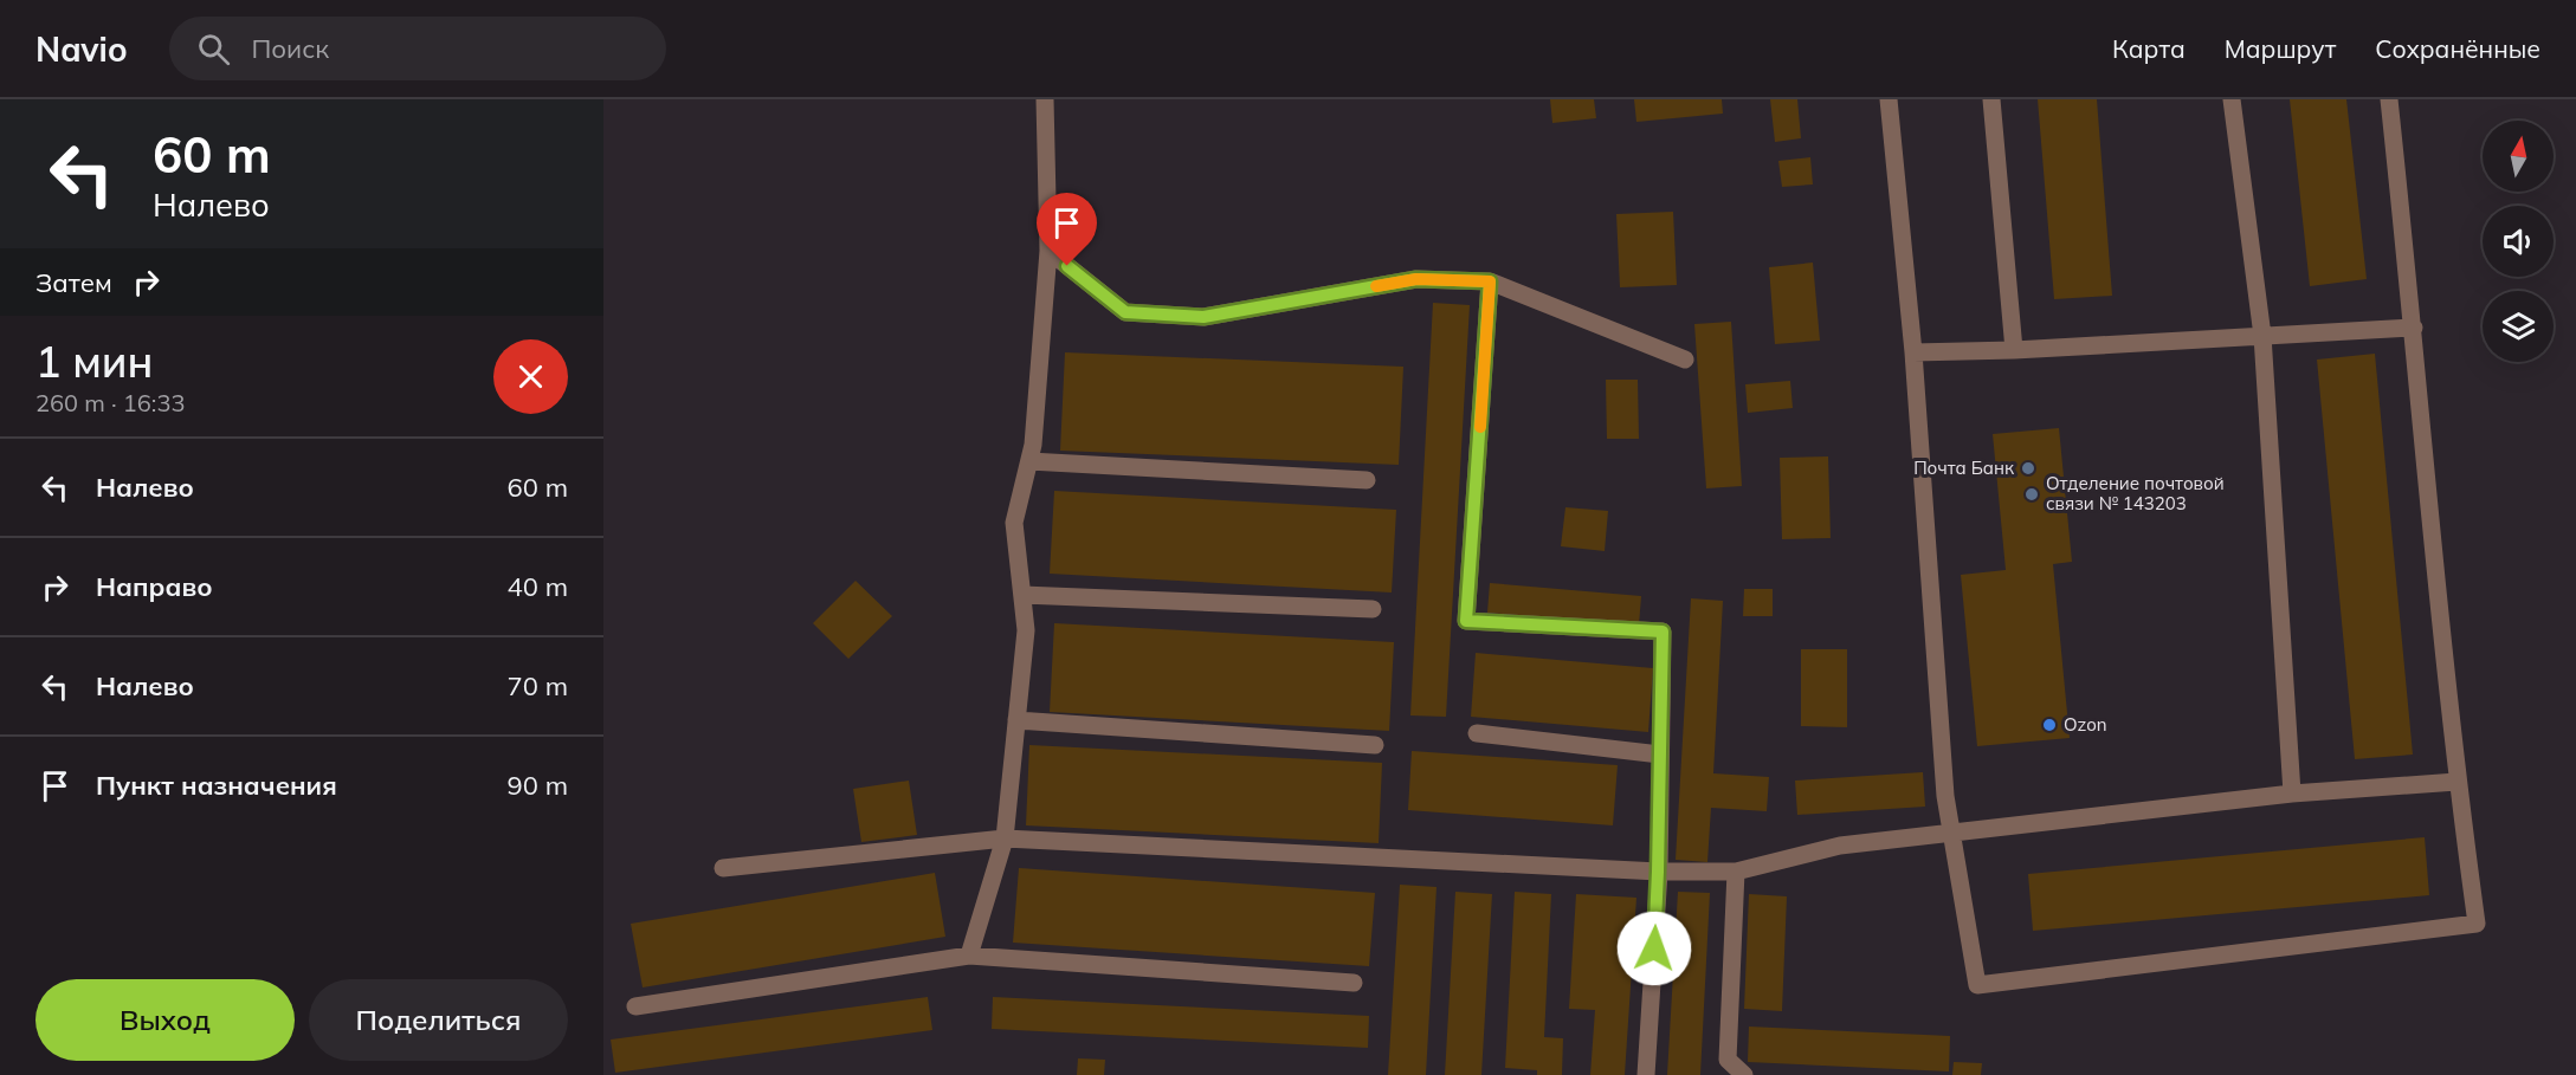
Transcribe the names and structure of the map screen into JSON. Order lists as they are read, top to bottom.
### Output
{
  "places": ["Почта Банк", "Отделение почтовой связи № 143203", "Ozon"],
  "north": "top",
  "page": {
    "header": "Navio",
    "search": "Поиск",
    "nav": ["Карта", "Маршрут", "Сохранённые"],
    "turn": ["60 m", "Налево"],
    "then": "Затем",
    "heading": ["1 мин", "260 m · 16:33"],
    "list": [
      {
        "name": "Налево",
        "value": "60 m"
      },
      {
        "name": "Направо",
        "value": "40 m"
      },
      {
        "name": "Налево",
        "value": "70 m"
      },
      {
        "name": "Пункт назначения",
        "value": "90 m"
      }
    ],
    "buttons": ["Выход", "Поделиться"]
  }
}
